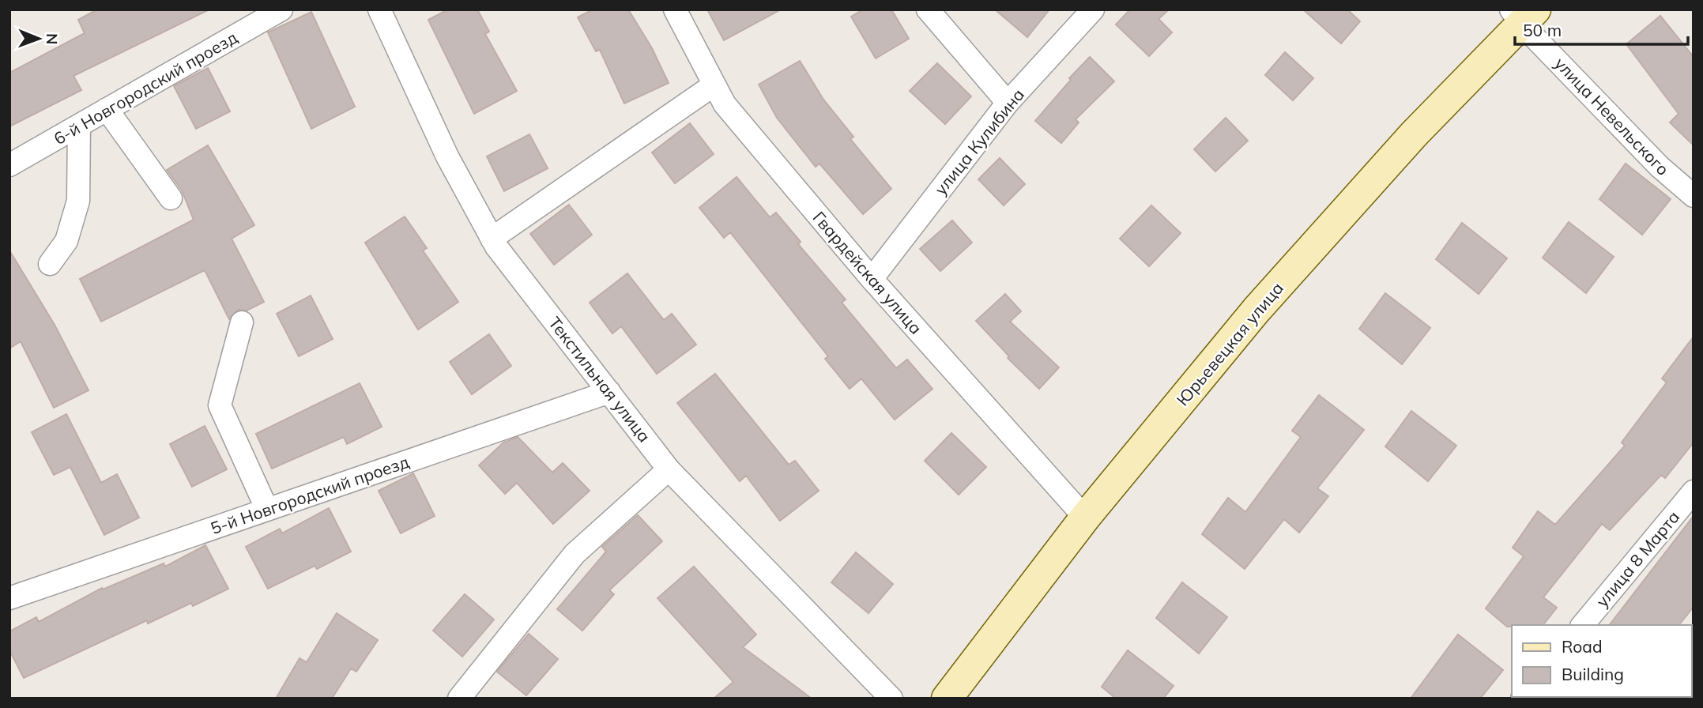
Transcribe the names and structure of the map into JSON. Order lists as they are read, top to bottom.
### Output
{
  "streets": {
    "main road": ["Юрьевецкая улица"],
    "street": [
      "6-й Новгородский проезд",
      "улица Невельского",
      "улица Кулибина",
      "Гвардейская улица",
      "Текстильная улица",
      "5-й Новгородский проезд",
      "улица 8 Марта"
    ]
  },
  "crossings": [
    ["улица Невельского", "Юрьевецкая улица"],
    ["улица Кулибина", "Гвардейская улица"],
    ["Гвардейская улица", "Юрьевецкая улица"],
    ["Текстильная улица", "5-й Новгородский проезд"]
  ],
  "legend": ["Road", "Building"],
  "scale_bar": "50 m",
  "north": "right"
}
